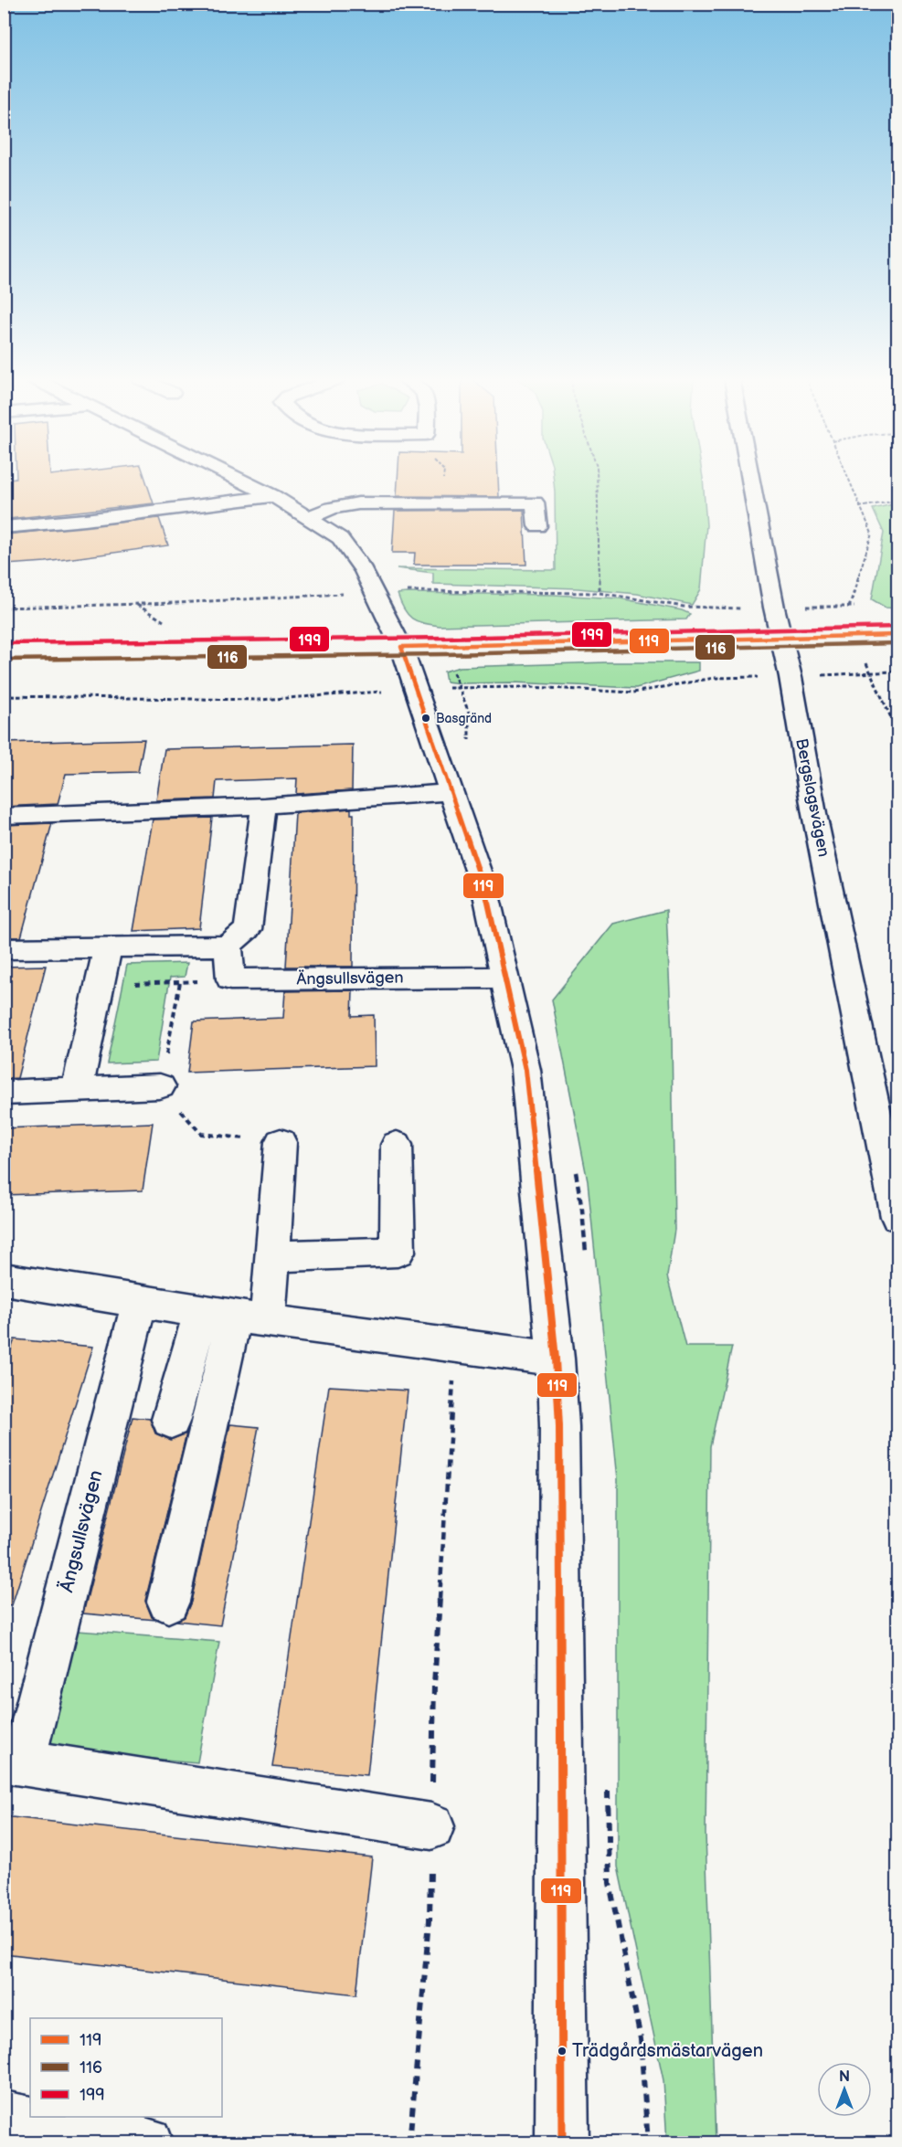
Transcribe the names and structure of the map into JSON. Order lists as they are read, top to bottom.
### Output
{
  "streets": {
    "street": ["Bergslagsvägen", "Ängsullsvägen"]
  },
  "places": ["Basgränd", "Trädgårdsmästarvägen"],
  "lines": ["transit line 199", "transit line 119", "transit line 116"],
  "legend": ["119", "116", "199"],
  "north": "top"
}
